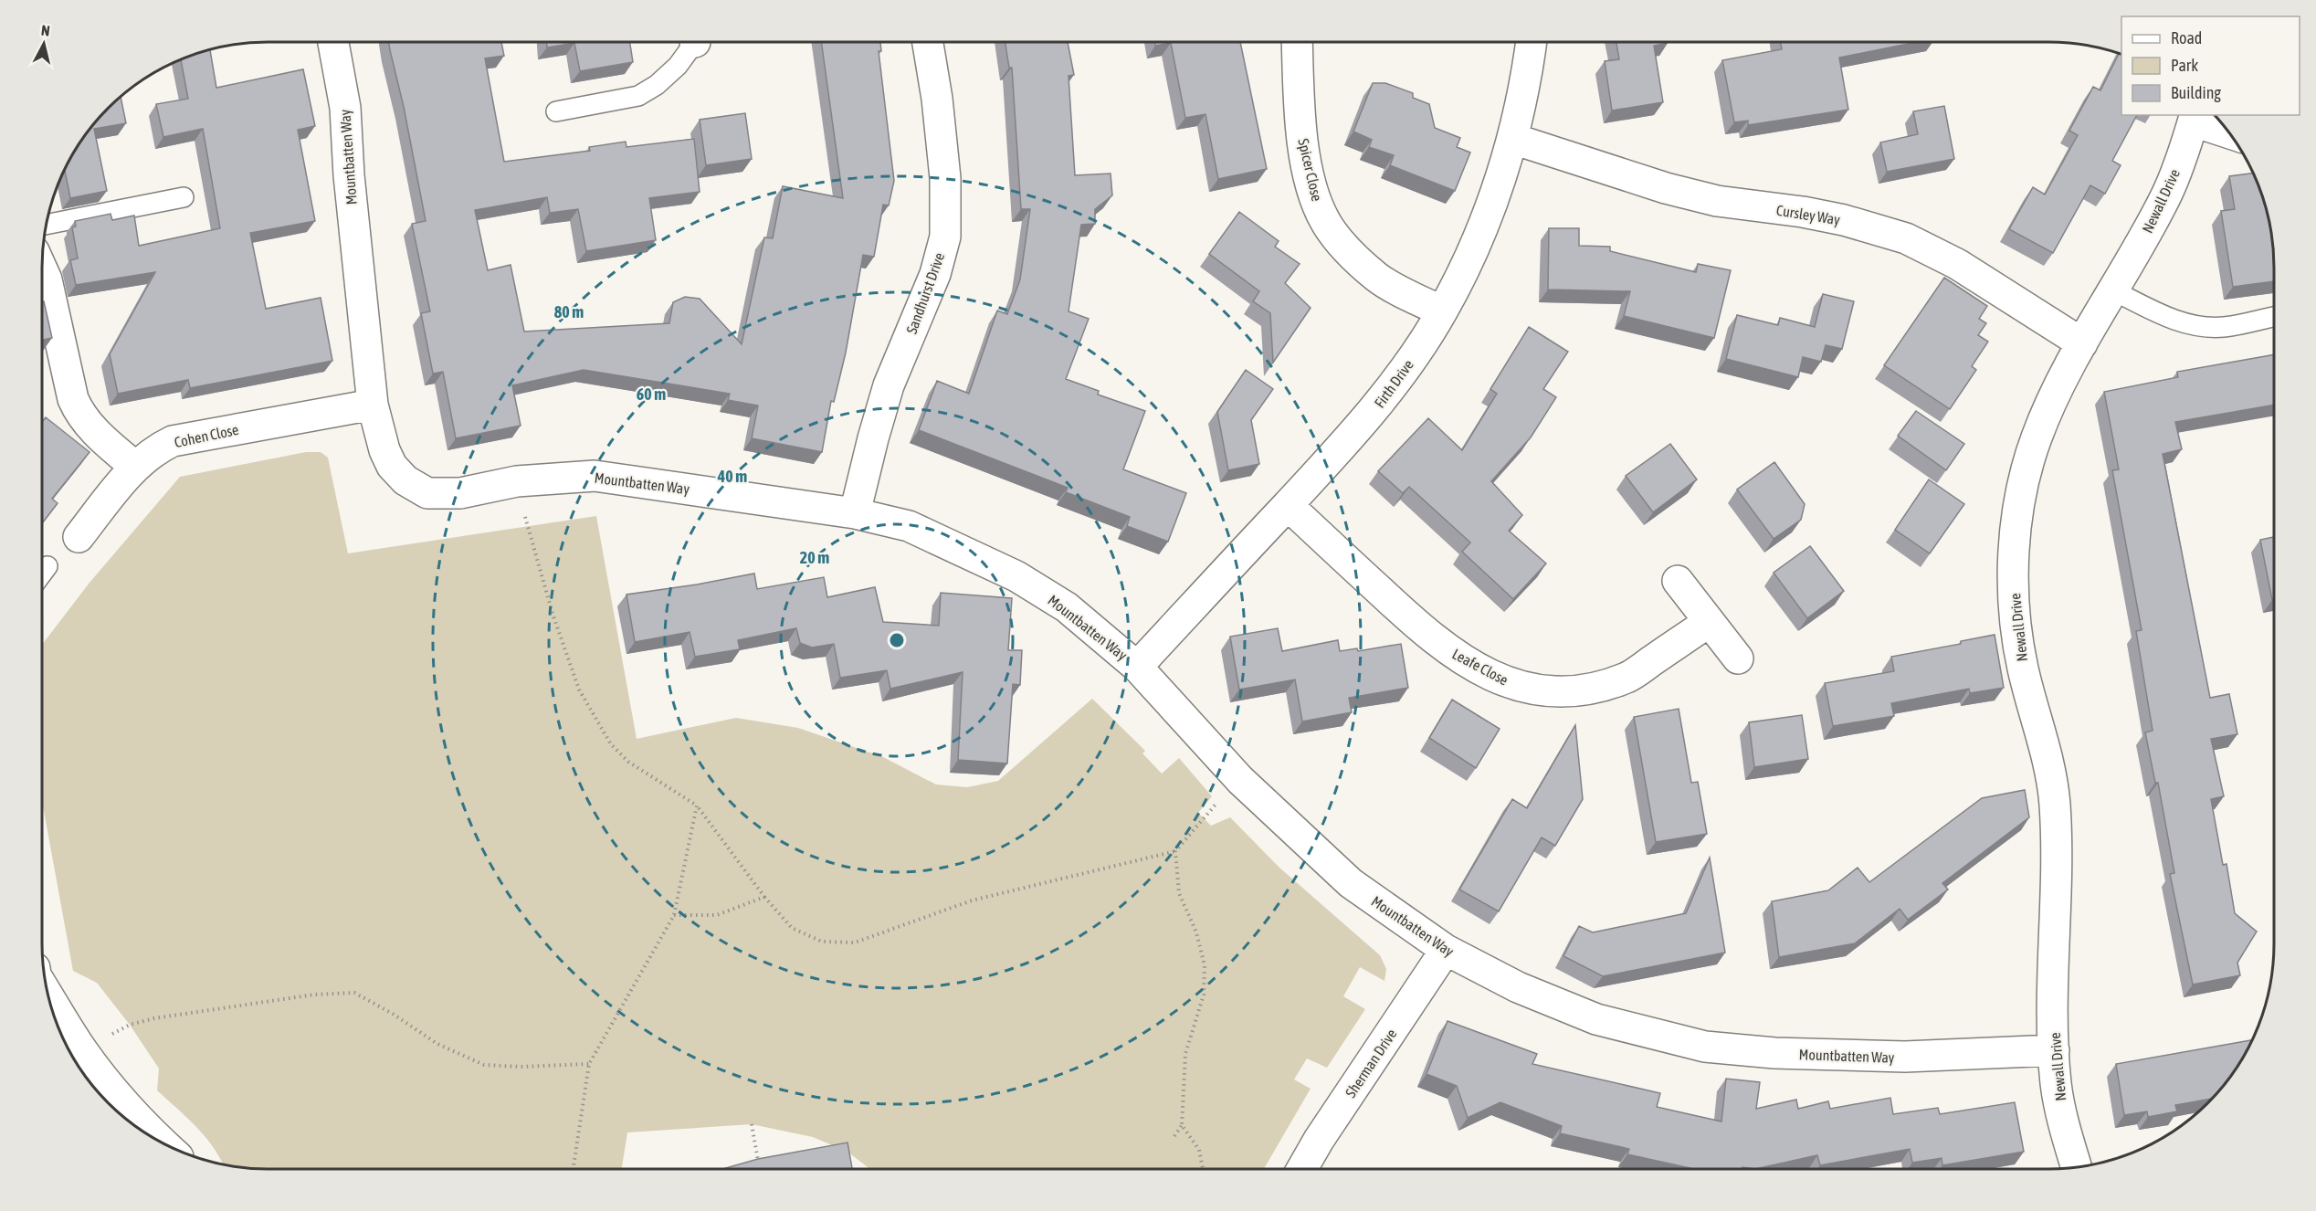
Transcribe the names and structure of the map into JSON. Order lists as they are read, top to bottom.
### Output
{
  "streets": {
    "street": [
      "Mountbatten Way",
      "Spicer Close",
      "Newall Drive",
      "Cursley Way",
      "Sandhurst Drive",
      "Firth Drive",
      "Cohen Close",
      "Leafe Close",
      "Sherman Drive"
    ]
  },
  "crossings": [
    ["Mountbatten Way", "Newall Drive"],
    ["Mountbatten Way", "Sandhurst Drive"],
    ["Mountbatten Way", "Firth Drive"],
    ["Mountbatten Way", "Cohen Close"],
    ["Mountbatten Way", "Sherman Drive"],
    ["Spicer Close", "Firth Drive"],
    ["Newall Drive", "Cursley Way"],
    ["Cursley Way", "Firth Drive"],
    ["Firth Drive", "Leafe Close"]
  ],
  "legend": ["Road", "Park", "Building"],
  "north": "top",
  "rings": [
    "80 m",
    "60 m",
    "40 m",
    "20 m"
  ]
}
